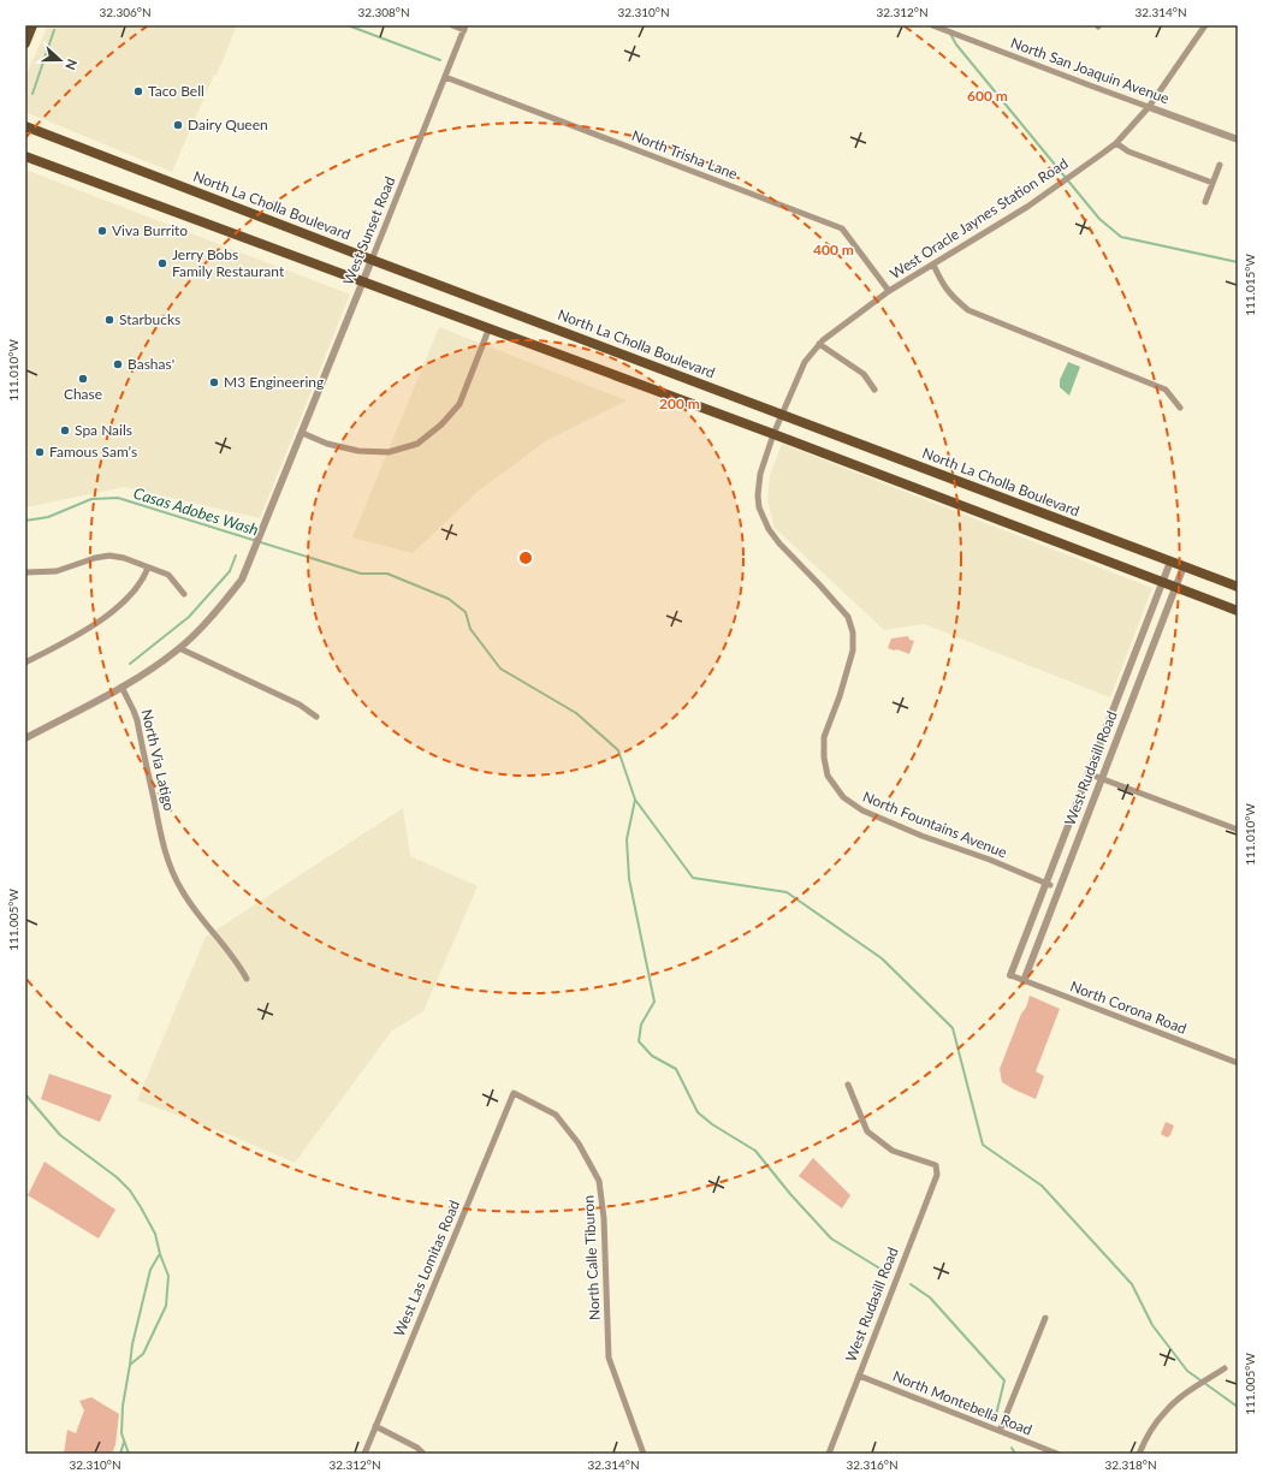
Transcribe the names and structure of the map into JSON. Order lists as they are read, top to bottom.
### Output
{
  "streets": {
    "main road": ["North La Cholla Boulevard"],
    "street": [
      "North San Joaquin Avenue",
      "North Trisha Lane",
      "West Oracle Jaynes Station Road",
      "West Sunset Road",
      "North Via Latigo",
      "West Rudasill Road",
      "North Fountains Avenue",
      "North Corona Road",
      "North Calle Tiburon",
      "West Las Lomitas Road",
      "North Montebella Road"
    ]
  },
  "crossings": [
    ["North San Joaquin Avenue", "West Oracle Jaynes Station Road"],
    ["North Trisha Lane", "West Oracle Jaynes Station Road"],
    ["North Trisha Lane", "West Sunset Road"],
    ["North La Cholla Boulevard", "West Oracle Jaynes Station Road"],
    ["North La Cholla Boulevard", "West Sunset Road"],
    ["North La Cholla Boulevard", "West Rudasill Road"],
    ["West Oracle Jaynes Station Road", "North Fountains Avenue"],
    ["West Rudasill Road", "North Fountains Avenue"],
    ["West Rudasill Road", "North Corona Road"],
    ["West Rudasill Road", "North Montebella Road"],
    ["North Calle Tiburon", "West Las Lomitas Road"]
  ],
  "water": ["Casas Adobes Wash"],
  "places": [
    "Taco Bell",
    "Dairy Queen",
    "Viva Burrito",
    "Jerry Bobs Family Restaurant",
    "Starbucks",
    "Bashas'",
    "Chase",
    "M3 Engineering",
    "Spa Nails",
    "Famous Sam’s"
  ],
  "north": "right",
  "coordinates": [
    "32.306°N",
    "32.308°N",
    "32.310°N",
    "32.312°N",
    "32.314°N",
    "111.015°W",
    "111.010°W",
    "111.005°W",
    "32.316°N",
    "32.318°N"
  ],
  "rings": ["600 m", "400 m", "200 m"]
}
